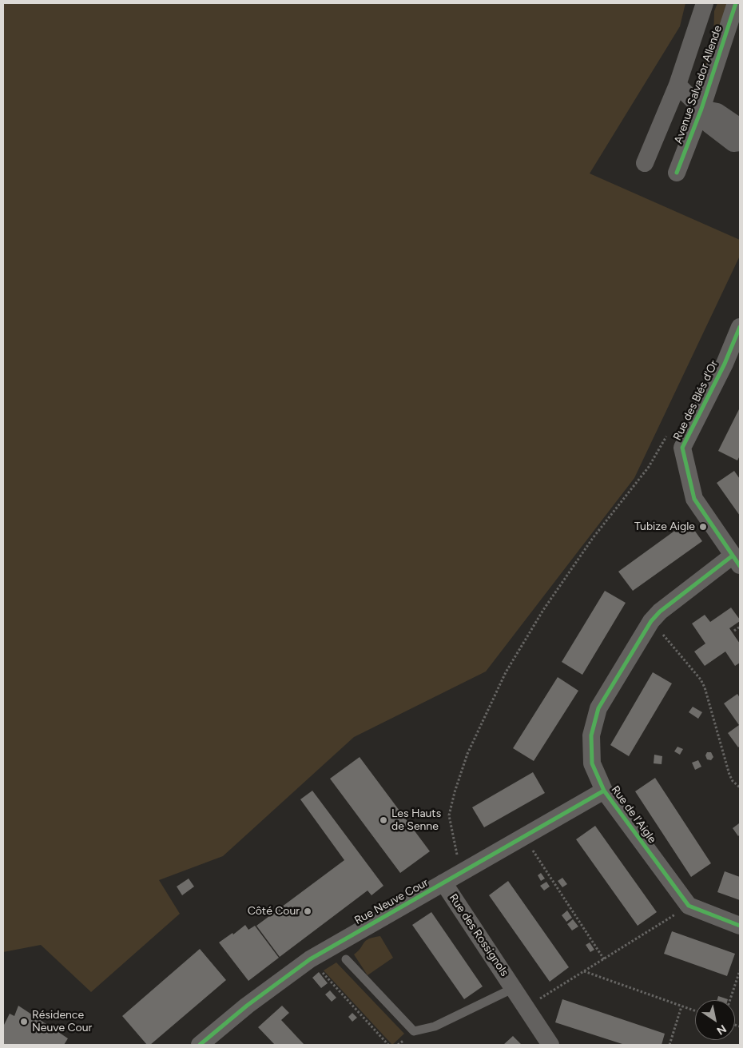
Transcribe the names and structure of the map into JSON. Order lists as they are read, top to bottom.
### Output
{
  "streets": {
    "street": [
      "Avenue Salvador Allende",
      "Rue des Blés d'Or",
      "Rue de l'Aigle",
      "Rue Neuve Cour",
      "Rue des Rossignols"
    ]
  },
  "crossings": [
    ["Rue des Blés d'Or", "Rue de l'Aigle"],
    ["Rue de l'Aigle", "Rue Neuve Cour"],
    ["Rue Neuve Cour", "Rue des Rossignols"]
  ],
  "places": [
    "Tubize Aigle",
    "Les Hauts de Senne",
    "Côté Cour",
    "Résidence Neuve Cour"
  ],
  "north": "bottom right"
}
